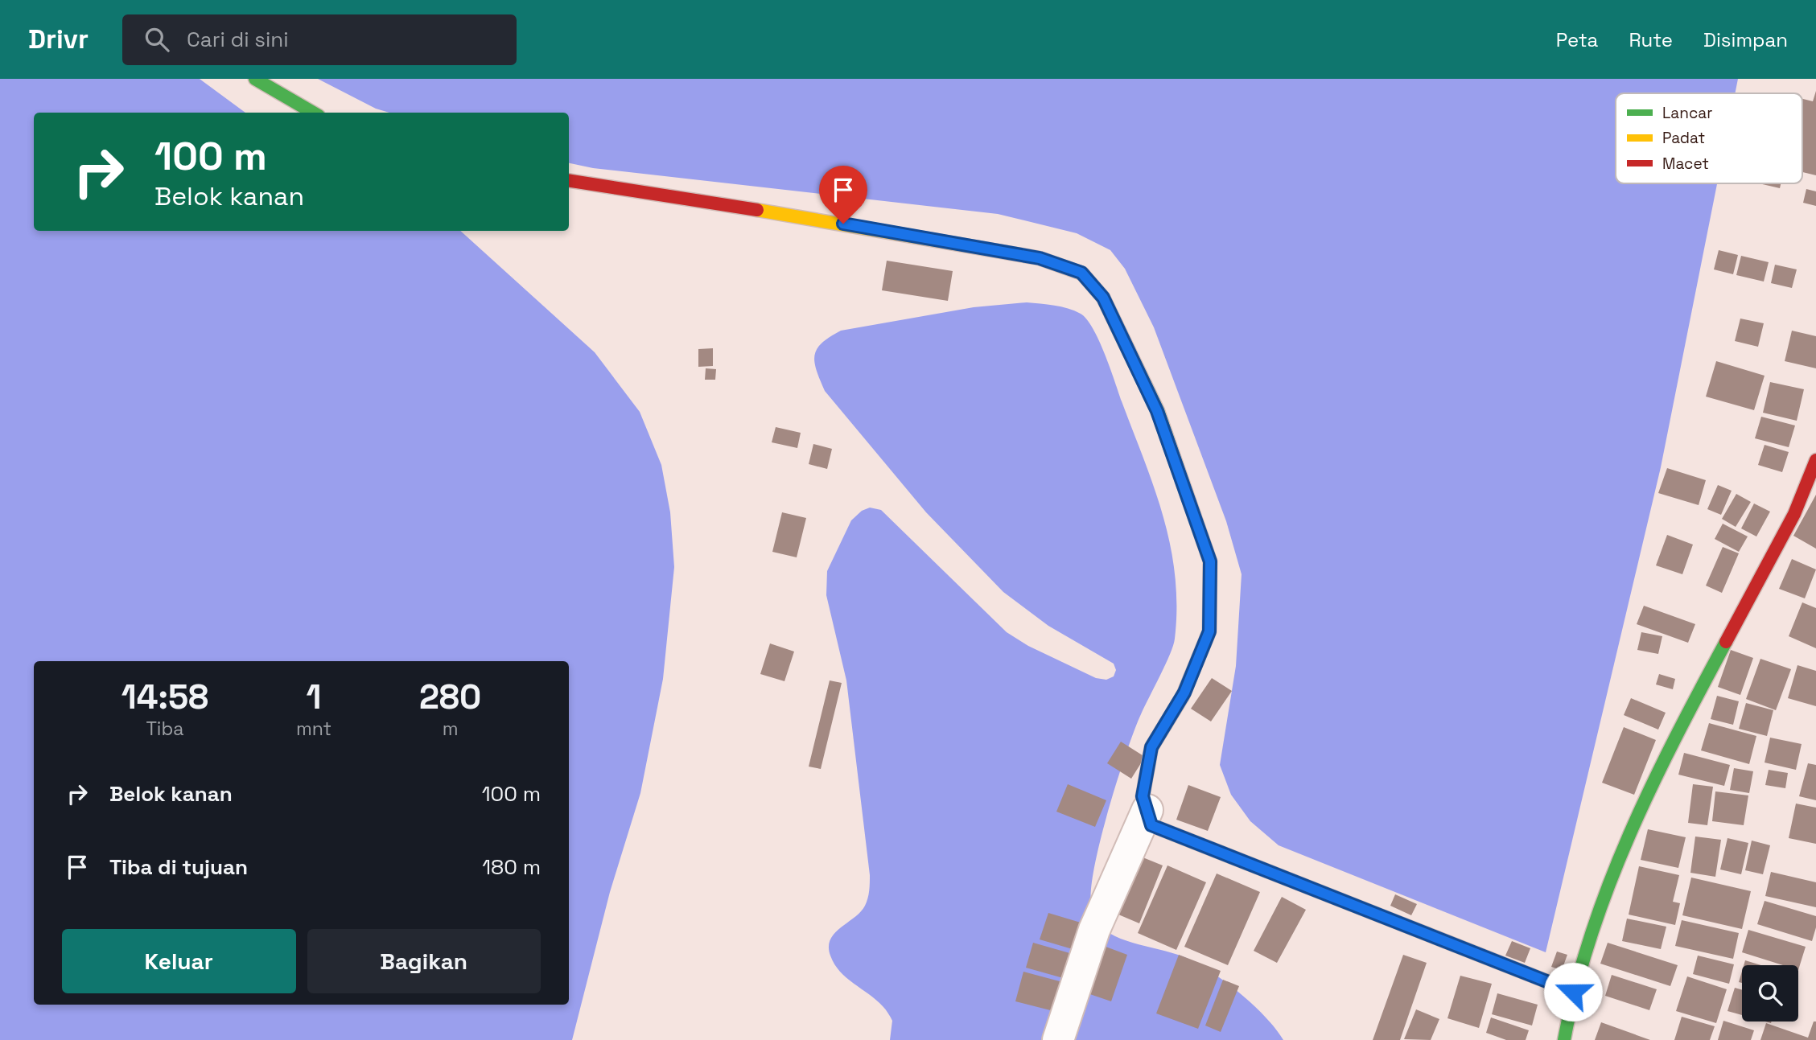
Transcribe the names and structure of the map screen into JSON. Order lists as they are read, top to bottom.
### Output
{
  "legend": ["Lancar", "Padat", "Macet"],
  "page": {
    "header": "Drivr",
    "search": "Cari di sini",
    "nav": ["Peta", "Rute", "Disimpan"],
    "turn": ["100 m", "Belok kanan"],
    "eta": [
      "14:58",
      "Tiba",
      "1",
      "mnt",
      "280",
      "m"
    ],
    "list": [
      {
        "name": "Belok kanan",
        "value": "100 m"
      },
      {
        "name": "Tiba di tujuan",
        "value": "180 m"
      }
    ],
    "buttons": ["Keluar", "Bagikan"]
  }
}
